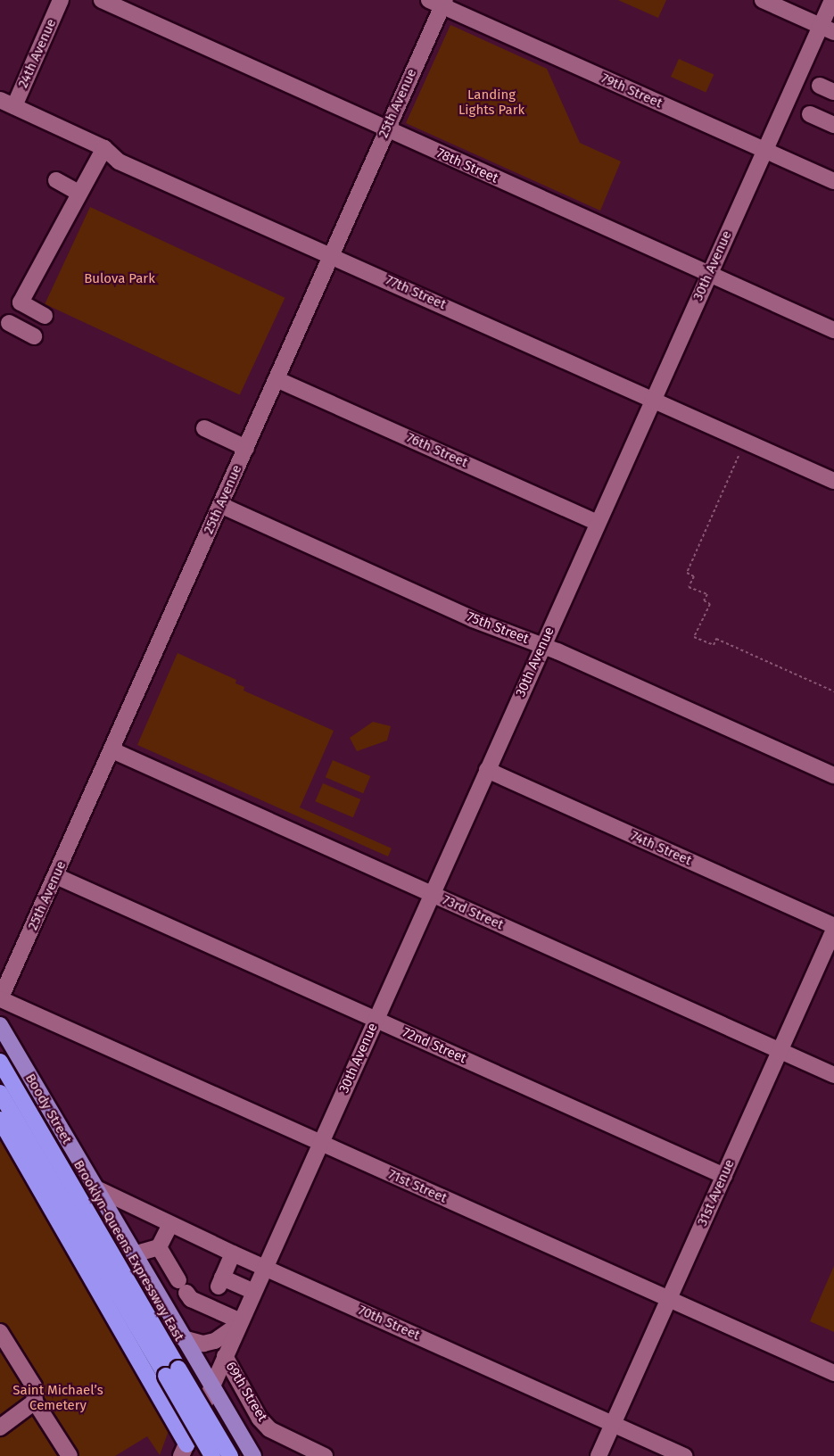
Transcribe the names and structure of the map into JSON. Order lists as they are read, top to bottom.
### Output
{
  "streets": {
    "highway": ["Brooklyn-Queens Expressway East"],
    "main road": ["Boody Street"],
    "street": [
      "24th Avenue",
      "79th Street",
      "25th Avenue",
      "78th Street",
      "30th Avenue",
      "77th Street",
      "76th Street",
      "75th Street",
      "74th Street",
      "73rd Street",
      "72nd Street",
      "71st Street",
      "31st Avenue",
      "70th Street",
      "69th Street"
    ]
  },
  "crossings": [
    ["24th Avenue", "77th Street"],
    ["79th Street", "25th Avenue"],
    ["79th Street", "30th Avenue"],
    ["25th Avenue", "78th Street"],
    ["25th Avenue", "77th Street"],
    ["25th Avenue", "76th Street"],
    ["25th Avenue", "75th Street"],
    ["25th Avenue", "73rd Street"],
    ["25th Avenue", "72nd Street"],
    ["25th Avenue", "71st Street"],
    ["78th Street", "30th Avenue"],
    ["30th Avenue", "77th Street"],
    ["30th Avenue", "76th Street"],
    ["30th Avenue", "75th Street"],
    ["30th Avenue", "74th Street"],
    ["30th Avenue", "73rd Street"],
    ["30th Avenue", "72nd Street"],
    ["30th Avenue", "Boody Street"],
    ["30th Avenue", "71st Street"],
    ["30th Avenue", "70th Street"],
    ["30th Avenue", "69th Street"],
    ["74th Street", "31st Avenue"],
    ["73rd Street", "31st Avenue"],
    ["72nd Street", "31st Avenue"],
    ["Boody Street", "70th Street"],
    ["71st Street", "31st Avenue"],
    ["31st Avenue", "70th Street"]
  ],
  "parks": ["Landing Lights Park", "Bulova Park", "Saint Michael’s Cemetery"]
}
